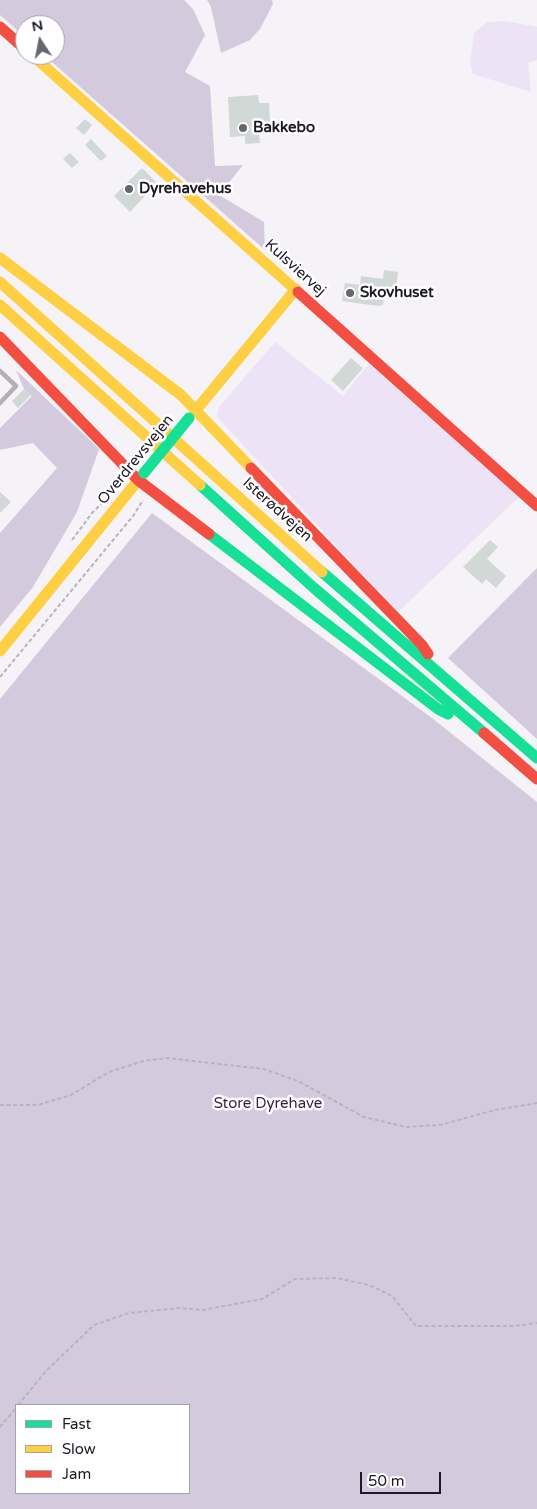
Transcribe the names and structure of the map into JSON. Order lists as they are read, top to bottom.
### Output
{
  "streets": {
    "main road": ["Kulsviervej", "Overdrevsvejen", "Isterødvejen"]
  },
  "crossings": [
    ["Kulsviervej", "Overdrevsvejen"]
  ],
  "parks": ["Store Dyrehave"],
  "places": ["Bakkebo", "Dyrehavehus", "Skovhuset"],
  "legend": ["Fast", "Slow", "Jam"],
  "scale_bar": "50 m",
  "north": "top"
}
